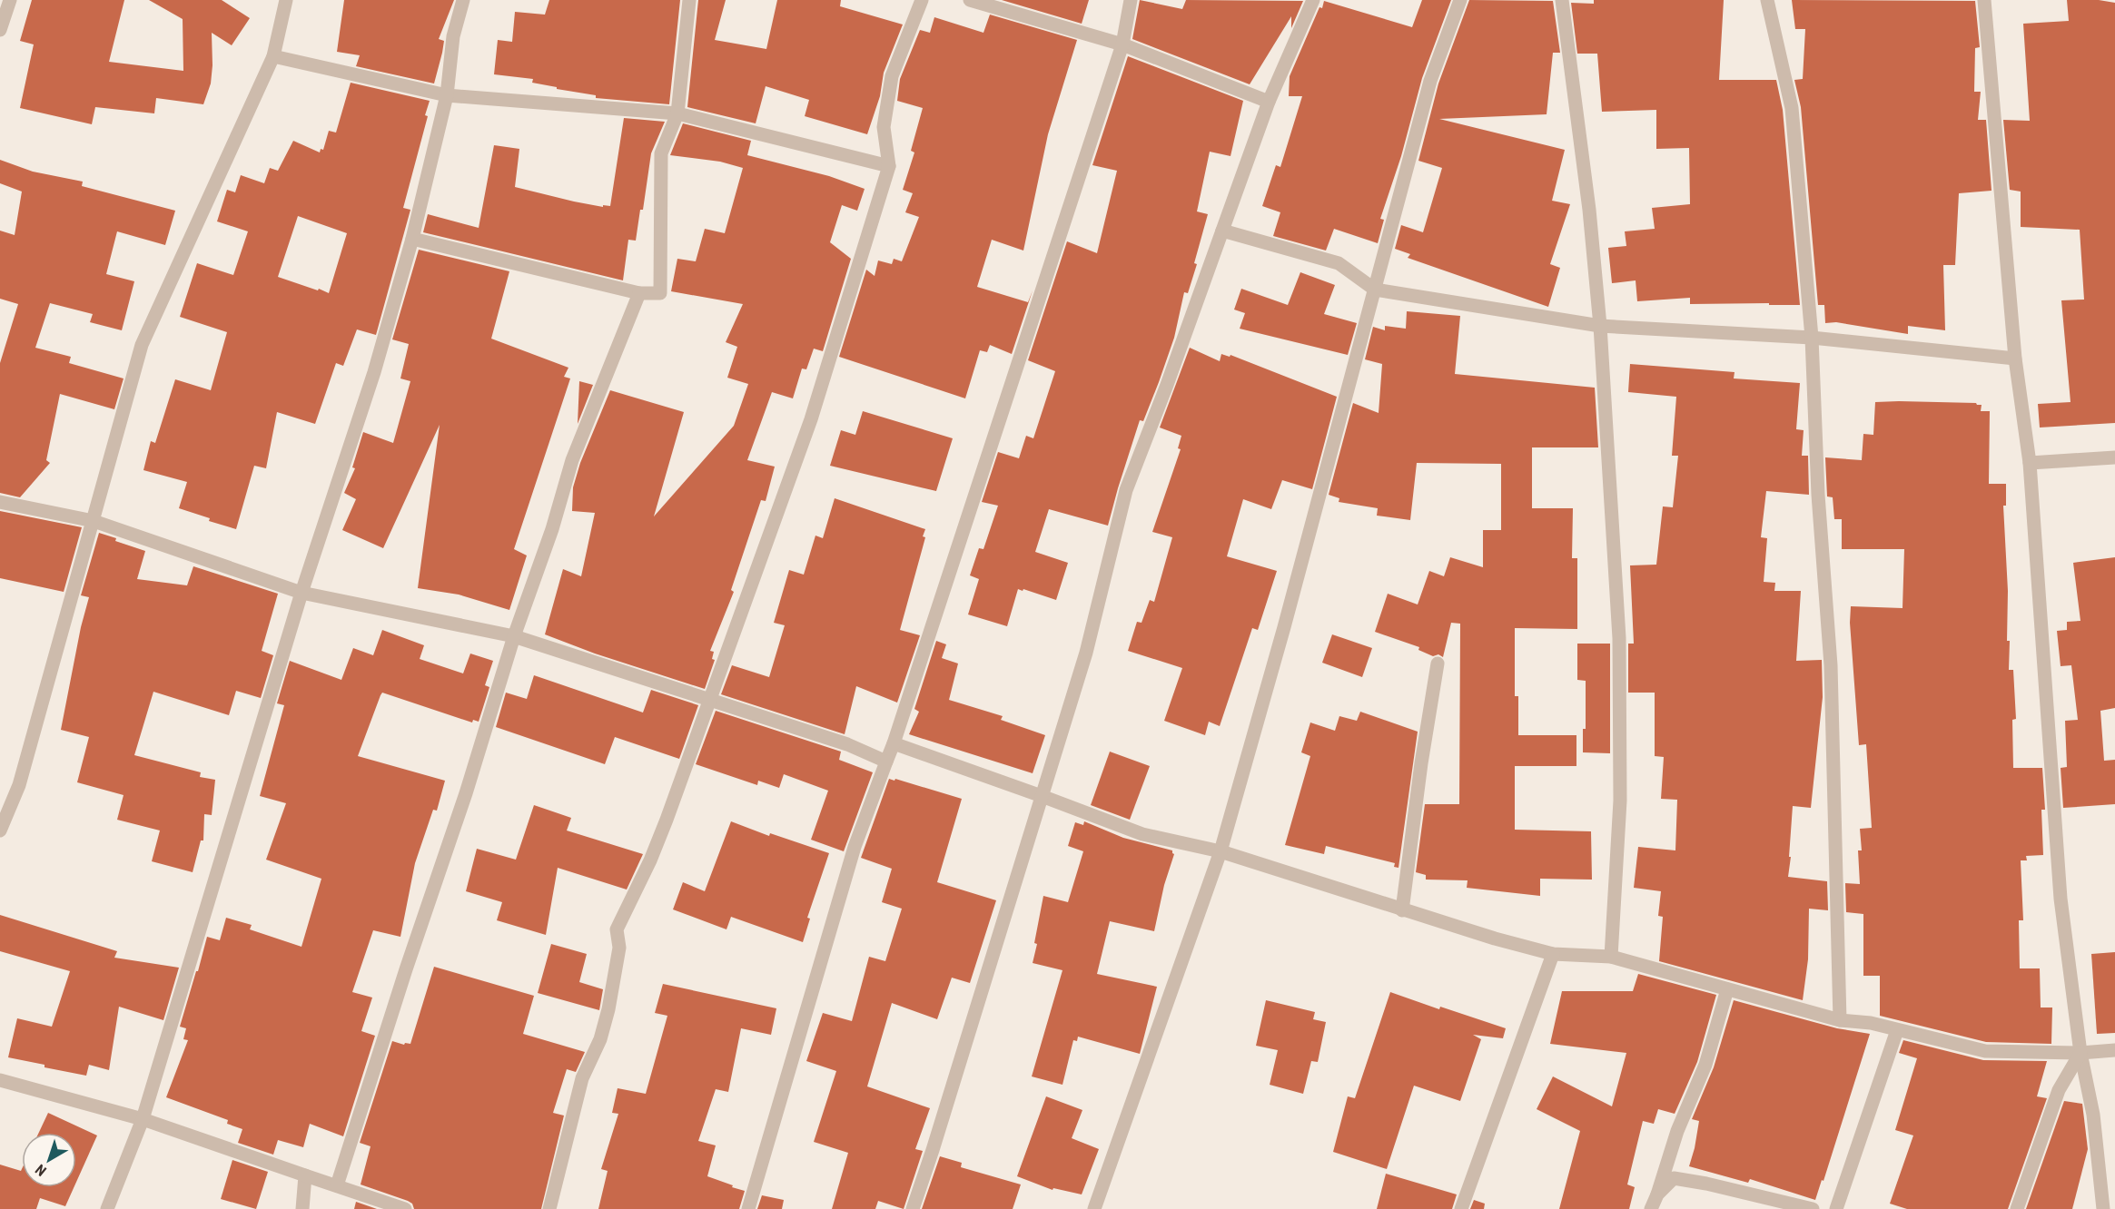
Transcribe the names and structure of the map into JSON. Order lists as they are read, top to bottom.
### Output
{
  "north": "bottom left"
}
